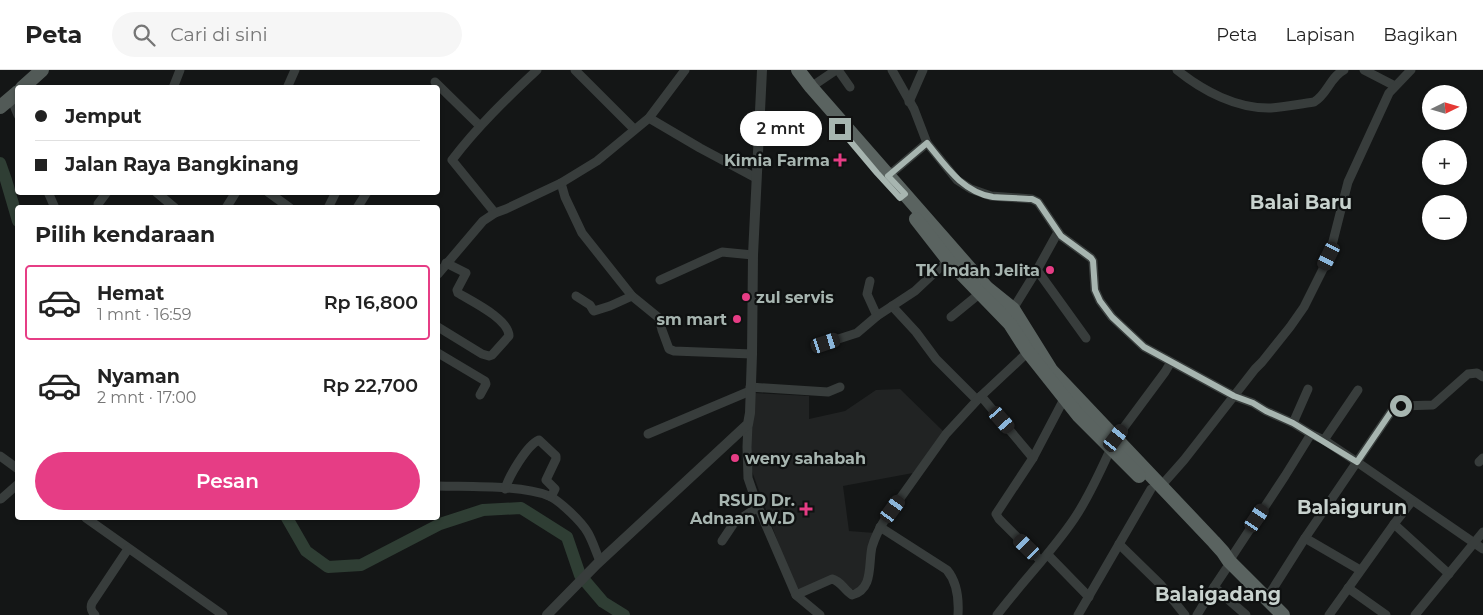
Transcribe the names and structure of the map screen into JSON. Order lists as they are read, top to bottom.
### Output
{
  "districts": ["Balai Baru", "Balaigurun", "Balaigadang"],
  "places": {
    "health": ["Kimia Farma", "RSUD Dr. Adnaan W.D"],
    "other": [
      "TK Indah Jelita",
      "zul servis",
      "sm mart",
      "weny sahabah"
    ]
  },
  "north": "right",
  "page": {
    "header": "Peta",
    "search": "Cari di sini",
    "nav": ["Peta", "Lapisan", "Bagikan"],
    "map_buttons": ["+", "−"],
    "banner": ["Jemput", "Jalan Raya Bangkinang"],
    "bubble": "2 mnt",
    "heading": "Pilih kendaraan",
    "list": [
      {
        "name": "Hemat",
        "note": "1 mnt · 16:59",
        "value": "Rp 16,800"
      },
      {
        "name": "Nyaman",
        "note": "2 mnt · 17:00",
        "value": "Rp 22,700"
      }
    ],
    "buttons": "Pesan"
  }
}
